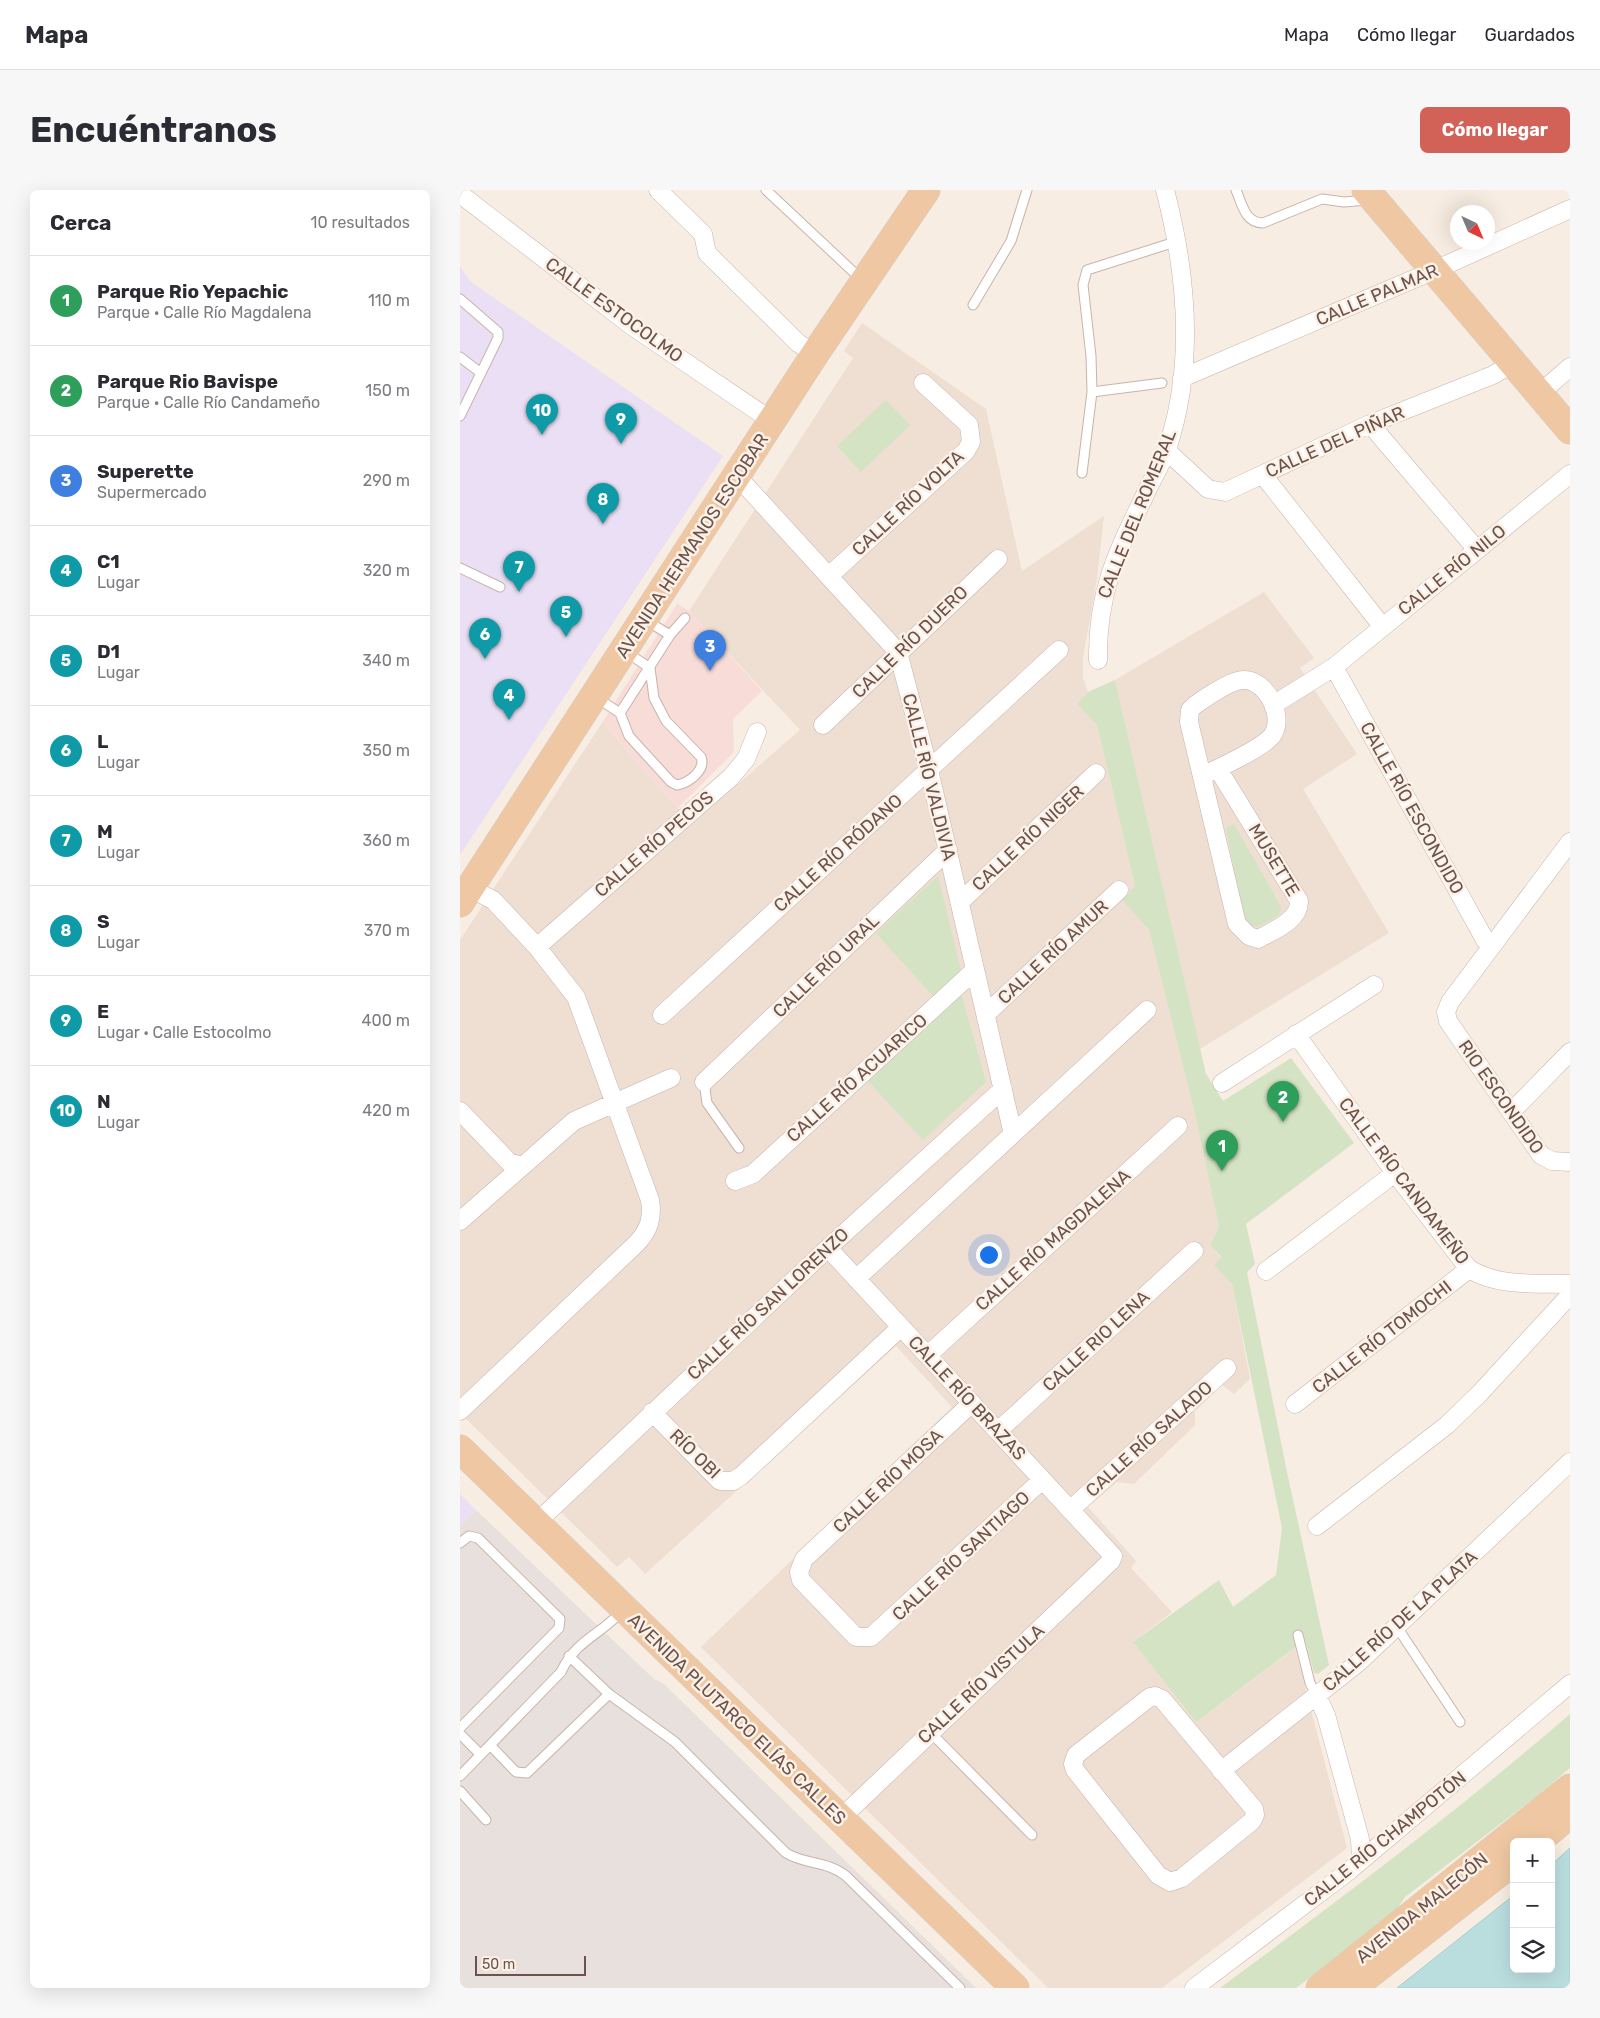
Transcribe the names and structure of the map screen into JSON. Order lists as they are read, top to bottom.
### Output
{
  "streets": {
    "main road": ["AVENIDA HERMANOS ESCOBAR", "AVENIDA PLUTARCO ELÍAS CALLES", "AVENIDA MALECÓN"],
    "street": [
      "CALLE PALMAR",
      "CALLE ESTOCOLMO",
      "CALLE DEL PIÑAR",
      "CALLE RÍO VOLTA",
      "CALLE DEL ROMERAL",
      "CALLE RÍO NILO",
      "CALLE RÍO DUERO",
      "CALLE RÍO VALDIVIA",
      "CALLE RÍO ESCONDIDO",
      "CALLE RÍO NIGER",
      "CALLE RÍO PECOS",
      "CALLE RÍO RÓDANO",
      "MUSETTE",
      "CALLE RÍO AMUR",
      "CALLE RÍO URAL",
      "CALLE RÍO ACUARICO",
      "RIO ESCONDIDO",
      "CALLE RÍO CANDAMEÑO",
      "CALLE RÍO MAGDALENA",
      "CALLE RÍO SAN LORENZO",
      "CALLE RÍO TOMOCHI",
      "CALLE RIO LENA",
      "CALLE RÍO BRAZAS",
      "CALLE RÍO SALADO",
      "RÍO OBI",
      "CALLE RÍO MOSA",
      "CALLE RÍO SANTIAGO",
      "CALLE RÍO DE LA PLATA",
      "CALLE RÍO VISTULA",
      "CALLE RÍO CHAMPOTÓN"
    ]
  },
  "crossings": [
    ["CALLE PALMAR", "CALLE DEL ROMERAL"],
    ["CALLE ESTOCOLMO", "AVENIDA HERMANOS ESCOBAR"],
    ["CALLE DEL PIÑAR", "CALLE DEL ROMERAL"],
    ["CALLE RÍO VOLTA", "CALLE RÍO VALDIVIA"],
    ["AVENIDA HERMANOS ESCOBAR", "CALLE RÍO VALDIVIA"],
    ["CALLE RÍO NILO", "CALLE RÍO ESCONDIDO"],
    ["CALLE RÍO DUERO", "CALLE RÍO VALDIVIA"],
    ["CALLE RÍO VALDIVIA", "CALLE RÍO NIGER"],
    ["CALLE RÍO VALDIVIA", "CALLE RÍO RÓDANO"],
    ["CALLE RÍO VALDIVIA", "CALLE RÍO AMUR"],
    ["CALLE RÍO VALDIVIA", "CALLE RÍO URAL"],
    ["CALLE RÍO VALDIVIA", "CALLE RÍO ACUARICO"],
    ["CALLE RÍO VALDIVIA", "CALLE RÍO SAN LORENZO"],
    ["CALLE RÍO ESCONDIDO", "RIO ESCONDIDO"],
    ["CALLE RÍO CANDAMEÑO", "CALLE RÍO TOMOCHI"],
    ["CALLE RÍO MAGDALENA", "CALLE RÍO BRAZAS"],
    ["CALLE RÍO SAN LORENZO", "CALLE RÍO BRAZAS"],
    ["CALLE RÍO SAN LORENZO", "RÍO OBI"],
    ["CALLE RÍO SAN LORENZO", "AVENIDA PLUTARCO ELÍAS CALLES"],
    ["CALLE RIO LENA", "CALLE RÍO BRAZAS"],
    ["CALLE RÍO BRAZAS", "CALLE RÍO SALADO"],
    ["CALLE RÍO BRAZAS", "RÍO OBI"],
    ["CALLE RÍO BRAZAS", "CALLE RÍO MOSA"],
    ["CALLE RÍO BRAZAS", "CALLE RÍO SANTIAGO"],
    ["CALLE RÍO BRAZAS", "CALLE RÍO VISTULA"],
    ["CALLE RÍO MOSA", "CALLE RÍO SANTIAGO"],
    ["CALLE RÍO VISTULA", "AVENIDA PLUTARCO ELÍAS CALLES"]
  ],
  "scale_bar": "50 m",
  "north": "bottom right",
  "page": {
    "header": "Mapa",
    "nav": ["Mapa", "Cómo llegar", "Guardados"],
    "buttons": "Cómo llegar",
    "title": "Encuéntranos",
    "heading": ["Cerca", "10 resultados"],
    "list": [
      {
        "mark": "1",
        "name": "Parque Rio Yepachic",
        "note": "Parque · Calle Río Magdalena",
        "value": "110 m"
      },
      {
        "mark": "2",
        "name": "Parque Rio Bavispe",
        "note": "Parque · Calle Río Candameño",
        "value": "150 m"
      },
      {
        "mark": "3",
        "name": "Superette",
        "note": "Supermercado",
        "value": "290 m"
      },
      {
        "mark": "4",
        "name": "C1",
        "note": "Lugar",
        "value": "320 m"
      },
      {
        "mark": "5",
        "name": "D1",
        "note": "Lugar",
        "value": "340 m"
      },
      {
        "mark": "6",
        "name": "L",
        "note": "Lugar",
        "value": "350 m"
      },
      {
        "mark": "7",
        "name": "M",
        "note": "Lugar",
        "value": "360 m"
      },
      {
        "mark": "8",
        "name": "S",
        "note": "Lugar",
        "value": "370 m"
      },
      {
        "mark": "9",
        "name": "E",
        "note": "Lugar · Calle Estocolmo",
        "value": "400 m"
      },
      {
        "mark": "10",
        "name": "N",
        "note": "Lugar",
        "value": "420 m"
      }
    ],
    "pins": [
      "10",
      "9",
      "8",
      "7",
      "5",
      "6",
      "3",
      "4",
      "2",
      "1"
    ],
    "map_buttons": ["+", "−"],
    "scale": "50 m"
  }
}
